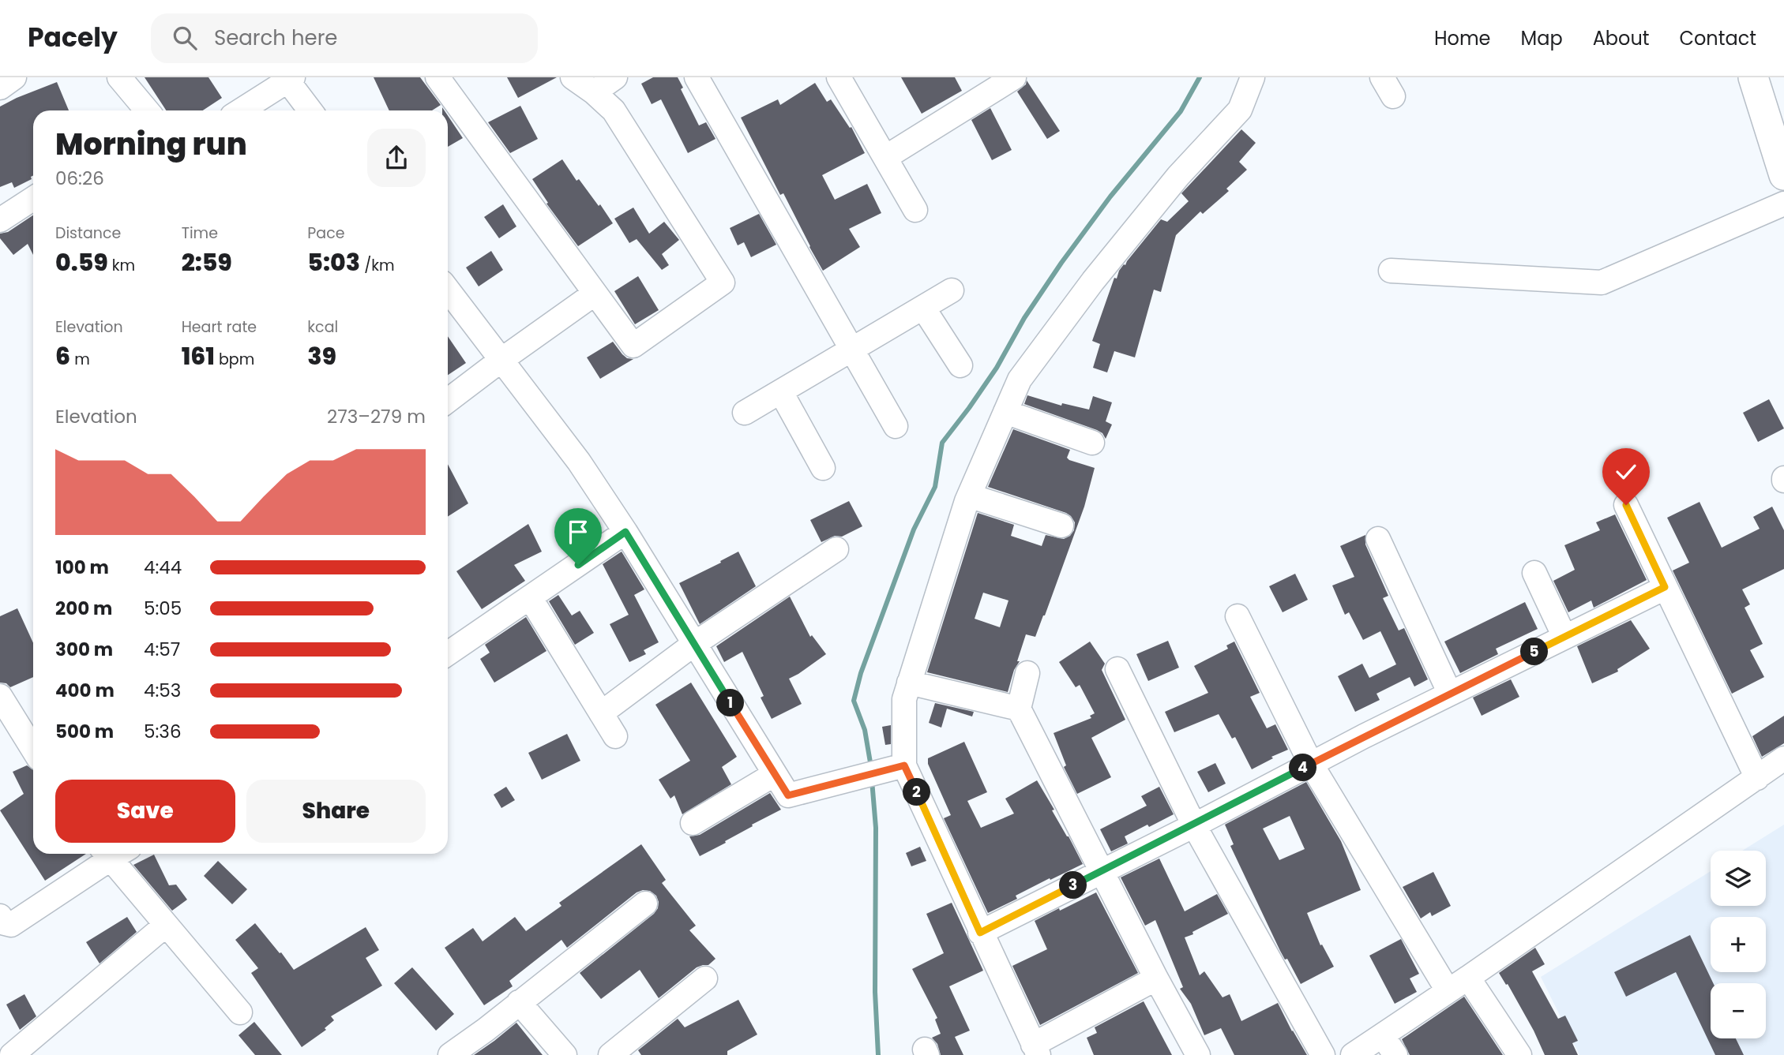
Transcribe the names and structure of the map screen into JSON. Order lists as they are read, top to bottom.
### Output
{
  "page": {
    "header": "Pacely",
    "search": "Search here",
    "nav": [
      "Home",
      "Map",
      "About",
      "Contact"
    ],
    "heading": ["Morning run", "06:26"],
    "stats": [
      ["Distance", "0.59 km"],
      ["Time", "2:59"],
      ["Pace", "5:03 /km"],
      ["Elevation", "6 m"],
      ["Heart rate", "161 bpm"],
      ["kcal", "39"]
    ],
    "chart": ["Elevation", "273–279 m"],
    "list": [
      {
        "name": "100 m",
        "note": "4:44"
      },
      {
        "name": "200 m",
        "note": "5:05"
      },
      {
        "name": "300 m",
        "note": "4:57"
      },
      {
        "name": "400 m",
        "note": "4:53"
      },
      {
        "name": "500 m",
        "note": "5:36"
      }
    ],
    "pins": [
      "5",
      "1",
      "4",
      "2",
      "3"
    ],
    "buttons": ["Save", "Share"],
    "map_buttons": ["+", "−"]
  }
}
